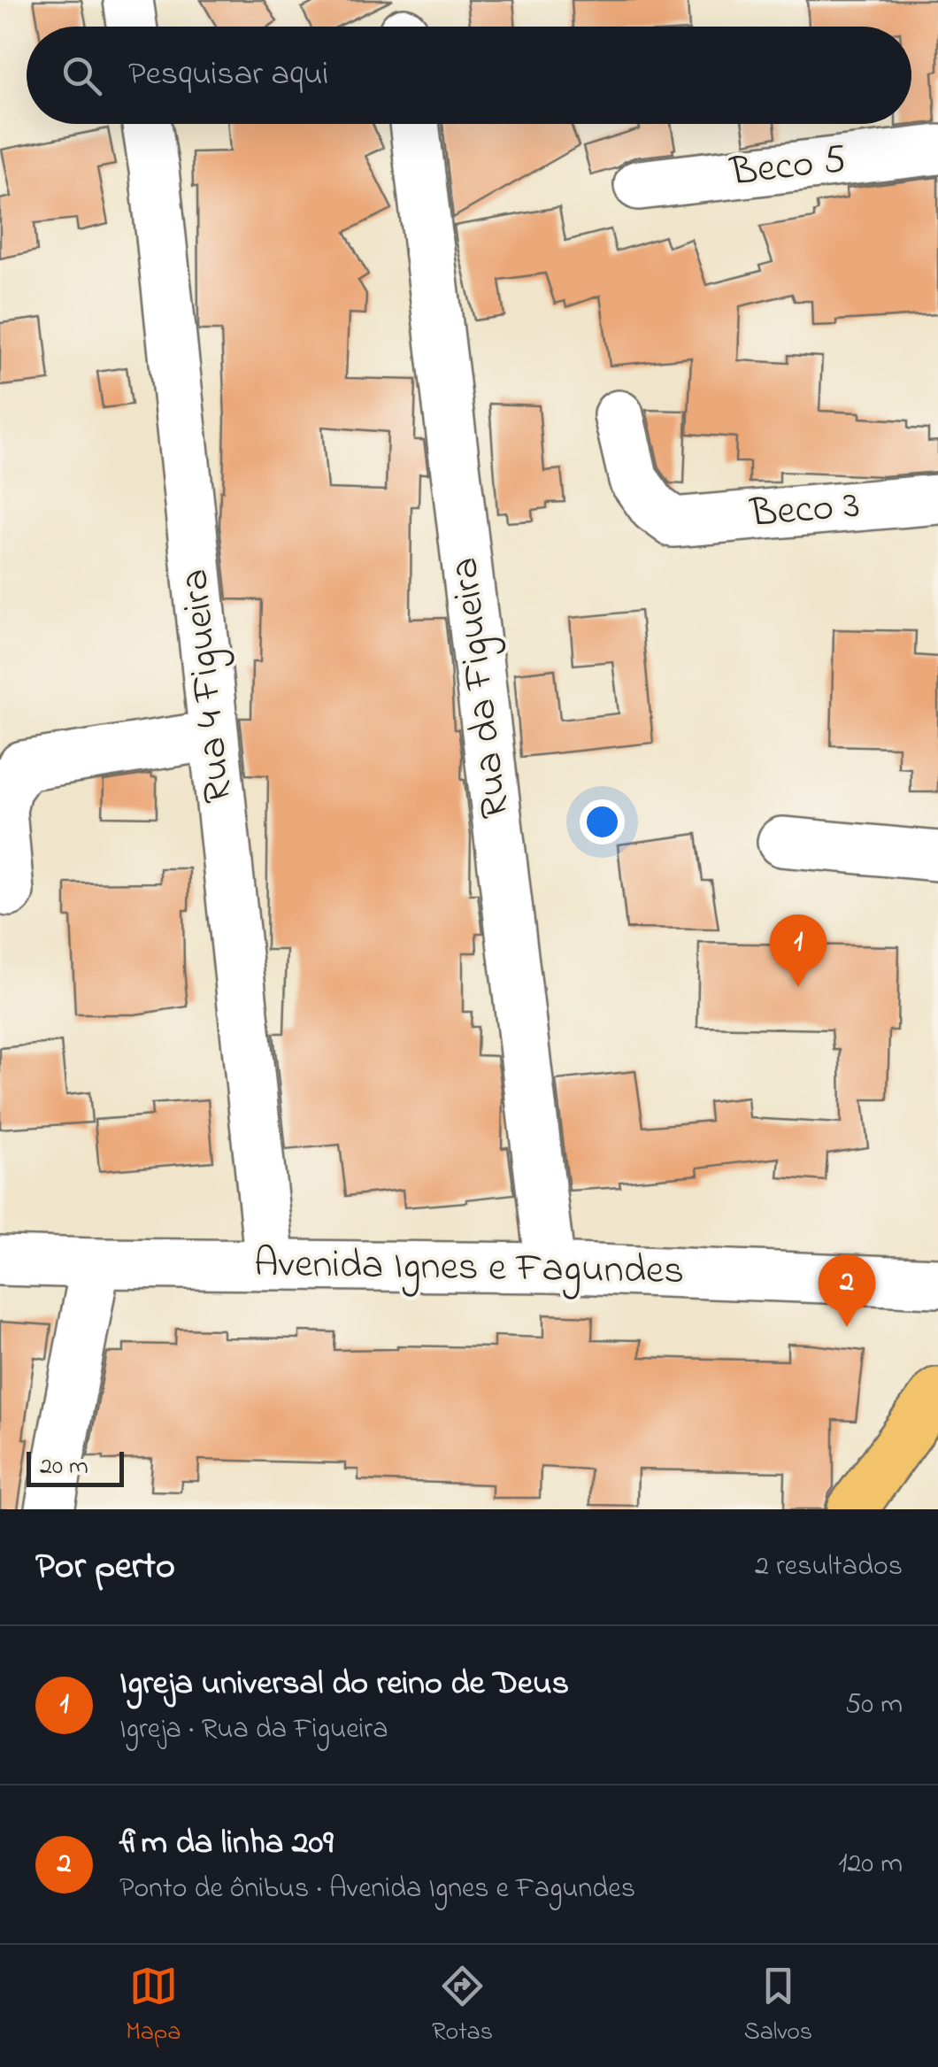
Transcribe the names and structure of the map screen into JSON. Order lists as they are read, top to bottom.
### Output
{
  "streets": {
    "street": [
      "Beco 5",
      "Beco 3",
      "Rua 4 Figueira",
      "Rua da Figueira",
      "Avenida Ignes e Fagundes"
    ]
  },
  "crossings": [
    ["Rua 4 Figueira", "Avenida Ignes e Fagundes"],
    ["Rua da Figueira", "Avenida Ignes e Fagundes"]
  ],
  "scale_bar": "20 m",
  "page": {
    "search": "Pesquisar aqui",
    "pins": ["1", "2"],
    "scale": "20 m",
    "heading": ["Por perto", "2 resultados"],
    "list": [
      {
        "mark": "1",
        "name": "Igreja universal do reino de Deus",
        "note": "Igreja · Rua da Figueira",
        "value": "50 m"
      },
      {
        "mark": "2",
        "name": "fim da linha 209",
        "note": "Ponto de ônibus · Avenida Ignes e Fagundes",
        "value": "120 m"
      }
    ],
    "nav": ["Mapa", "Rotas", "Salvos"]
  }
}
